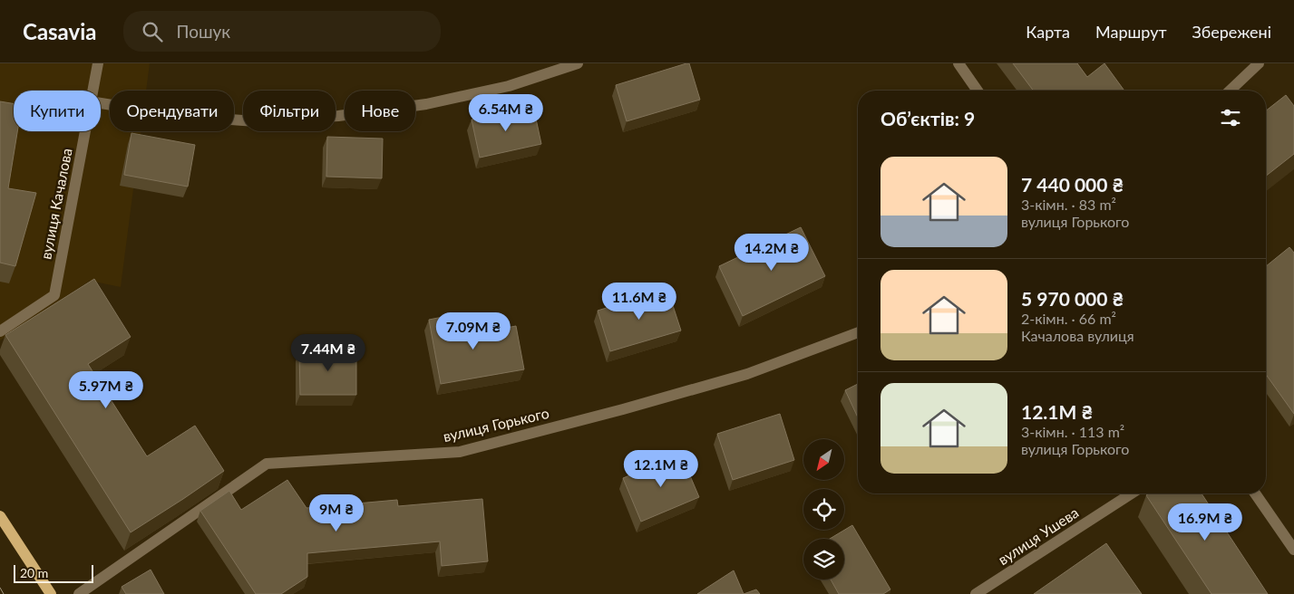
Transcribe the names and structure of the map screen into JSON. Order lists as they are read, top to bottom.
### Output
{
  "streets": {
    "street": ["вулиця Качалова", "вулиця Горького", "вулиця Ушева"]
  },
  "scale_bar": "20 m",
  "north": "bottom left",
  "page": {
    "header": "Casavia",
    "search": "Пошук",
    "nav": ["Карта", "Маршрут", "Збережені"],
    "chip": [
      "Купити",
      "Орендувати",
      "Фільтри",
      "Нове"
    ],
    "heading": "Об’єктів: 9",
    "price": [
      "6.54M ₴",
      "14.2M ₴",
      "11.6M ₴",
      "7.09M ₴",
      "7.44M ₴",
      "5.97M ₴",
      "12.1M ₴",
      "9M ₴",
      "16.9M ₴"
    ],
    "list": [
      {
        "name": "7 440 000 ₴",
        "note": "3-кімн. · 83 m² · вулиця Горького"
      },
      {
        "name": "5 970 000 ₴",
        "note": "2-кімн. · 66 m² · Качалова вулиця"
      },
      {
        "name": "12.1M ₴",
        "note": "3-кімн. · 113 m² · вулиця Горького"
      }
    ],
    "scale": "20 m"
  }
}
